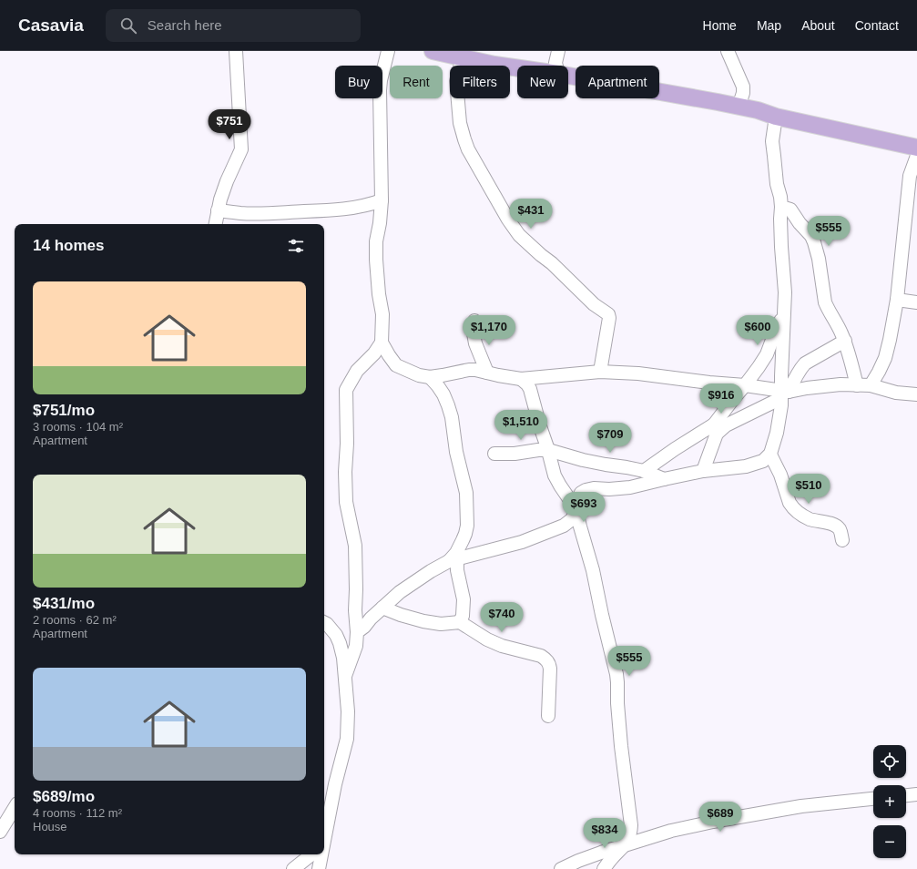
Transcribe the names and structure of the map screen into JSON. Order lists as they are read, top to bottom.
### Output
{
  "page": {
    "header": "Casavia",
    "search": "Search here",
    "nav": [
      "Home",
      "Map",
      "About",
      "Contact"
    ],
    "chip": [
      "Buy",
      "Rent",
      "Filters",
      "New",
      "Apartment"
    ],
    "price": [
      "$751",
      "$431",
      "$555",
      "$1,170",
      "$600",
      "$916",
      "$1,510",
      "$709",
      "$510",
      "$693",
      "$740",
      "$555",
      "$689",
      "$834"
    ],
    "heading": "14 homes",
    "list": [
      {
        "name": "$751/mo",
        "note": "3 rooms · 104 m² · Apartment"
      },
      {
        "name": "$431/mo",
        "note": "2 rooms · 62 m² · Apartment"
      },
      {
        "name": "$689/mo",
        "note": "4 rooms · 112 m² · House"
      }
    ],
    "map_buttons": ["+", "−"]
  }
}
